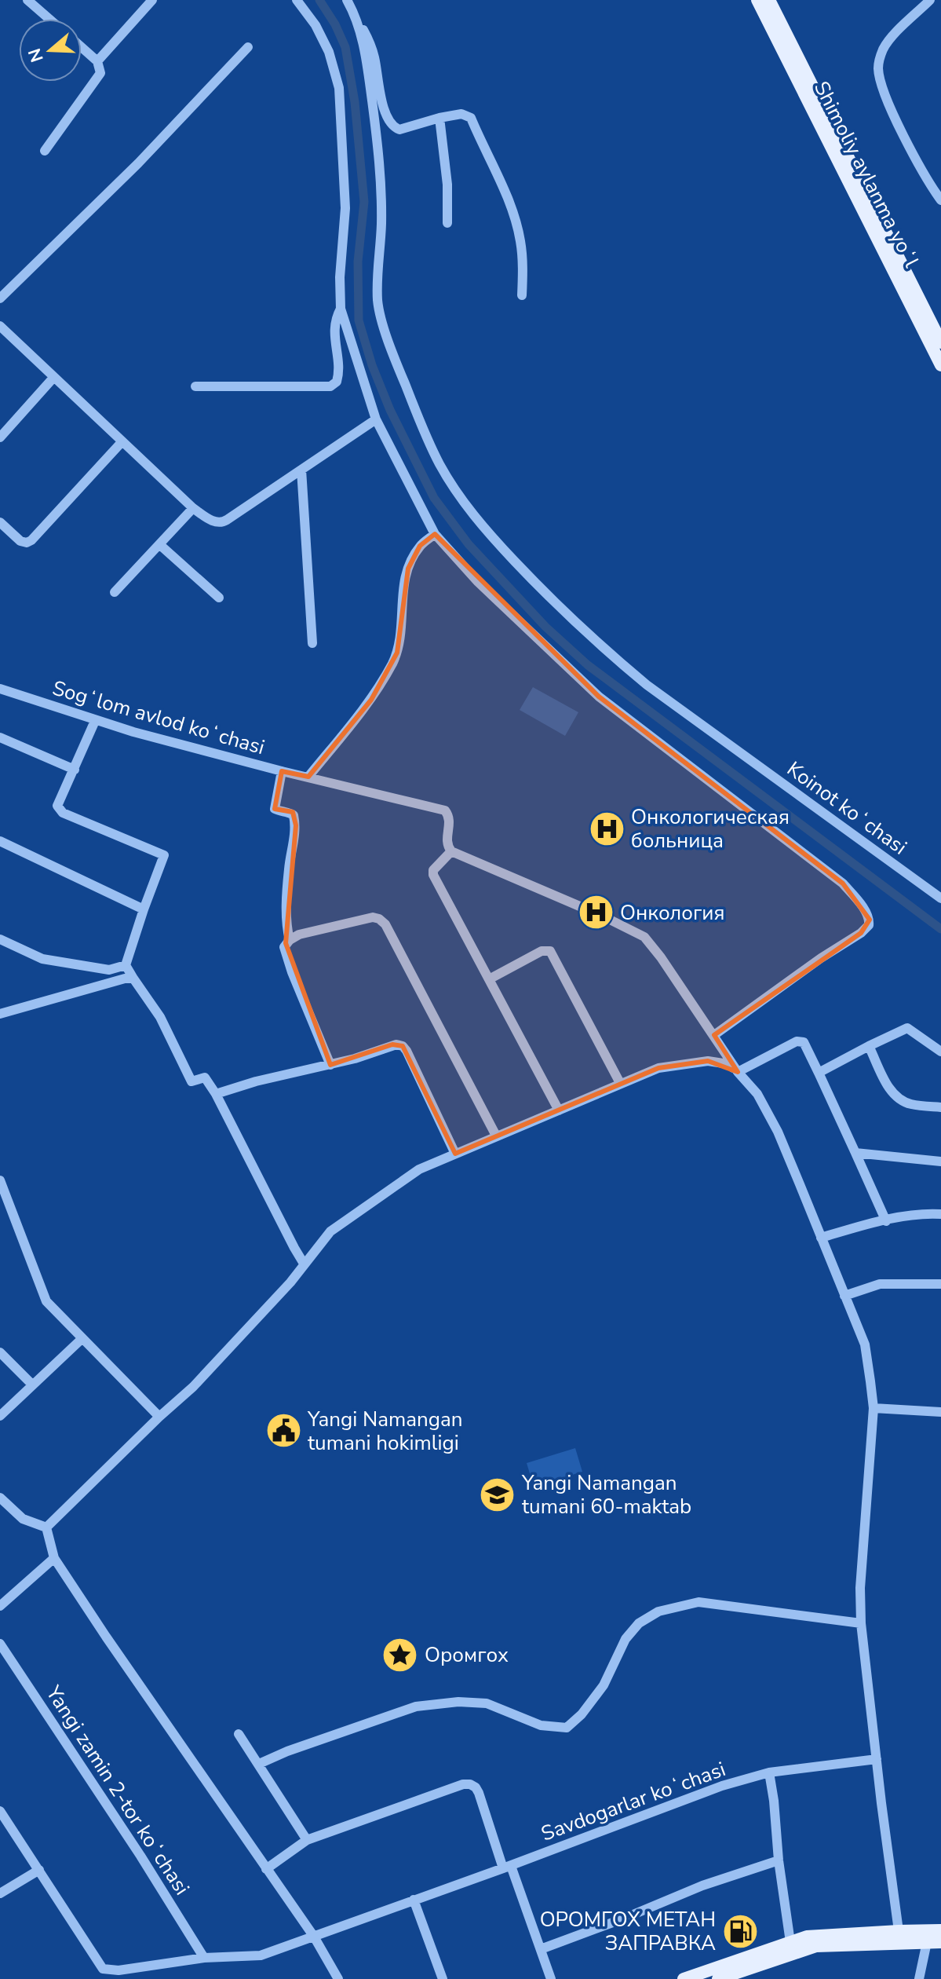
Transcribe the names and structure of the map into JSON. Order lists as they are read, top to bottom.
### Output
{
  "streets": {
    "main road": ["Shimoliy aylanma yoʻl"],
    "street": [
      "Sogʻlom avlod koʻchasi",
      "Koinot koʻchasi",
      "Yangi zamin 2-tor koʻchasi",
      "Savdogarlar koʻchasi"
    ]
  },
  "crossings": [
    ["Yangi zamin 2-tor koʻchasi", "Savdogarlar koʻchasi"]
  ],
  "places": {
    "hospital": ["Онкологическая больница", "Онкология"],
    "public building": ["Yangi Namangan tumani hokimligi"],
    "school or university": ["Yangi Namangan tumani 60-maktab"],
    "place": ["Оромгох"],
    "fuel station": ["ОРОМГОХ МЕТАН ЗАПРАВКА"]
  },
  "north": "left"
}
